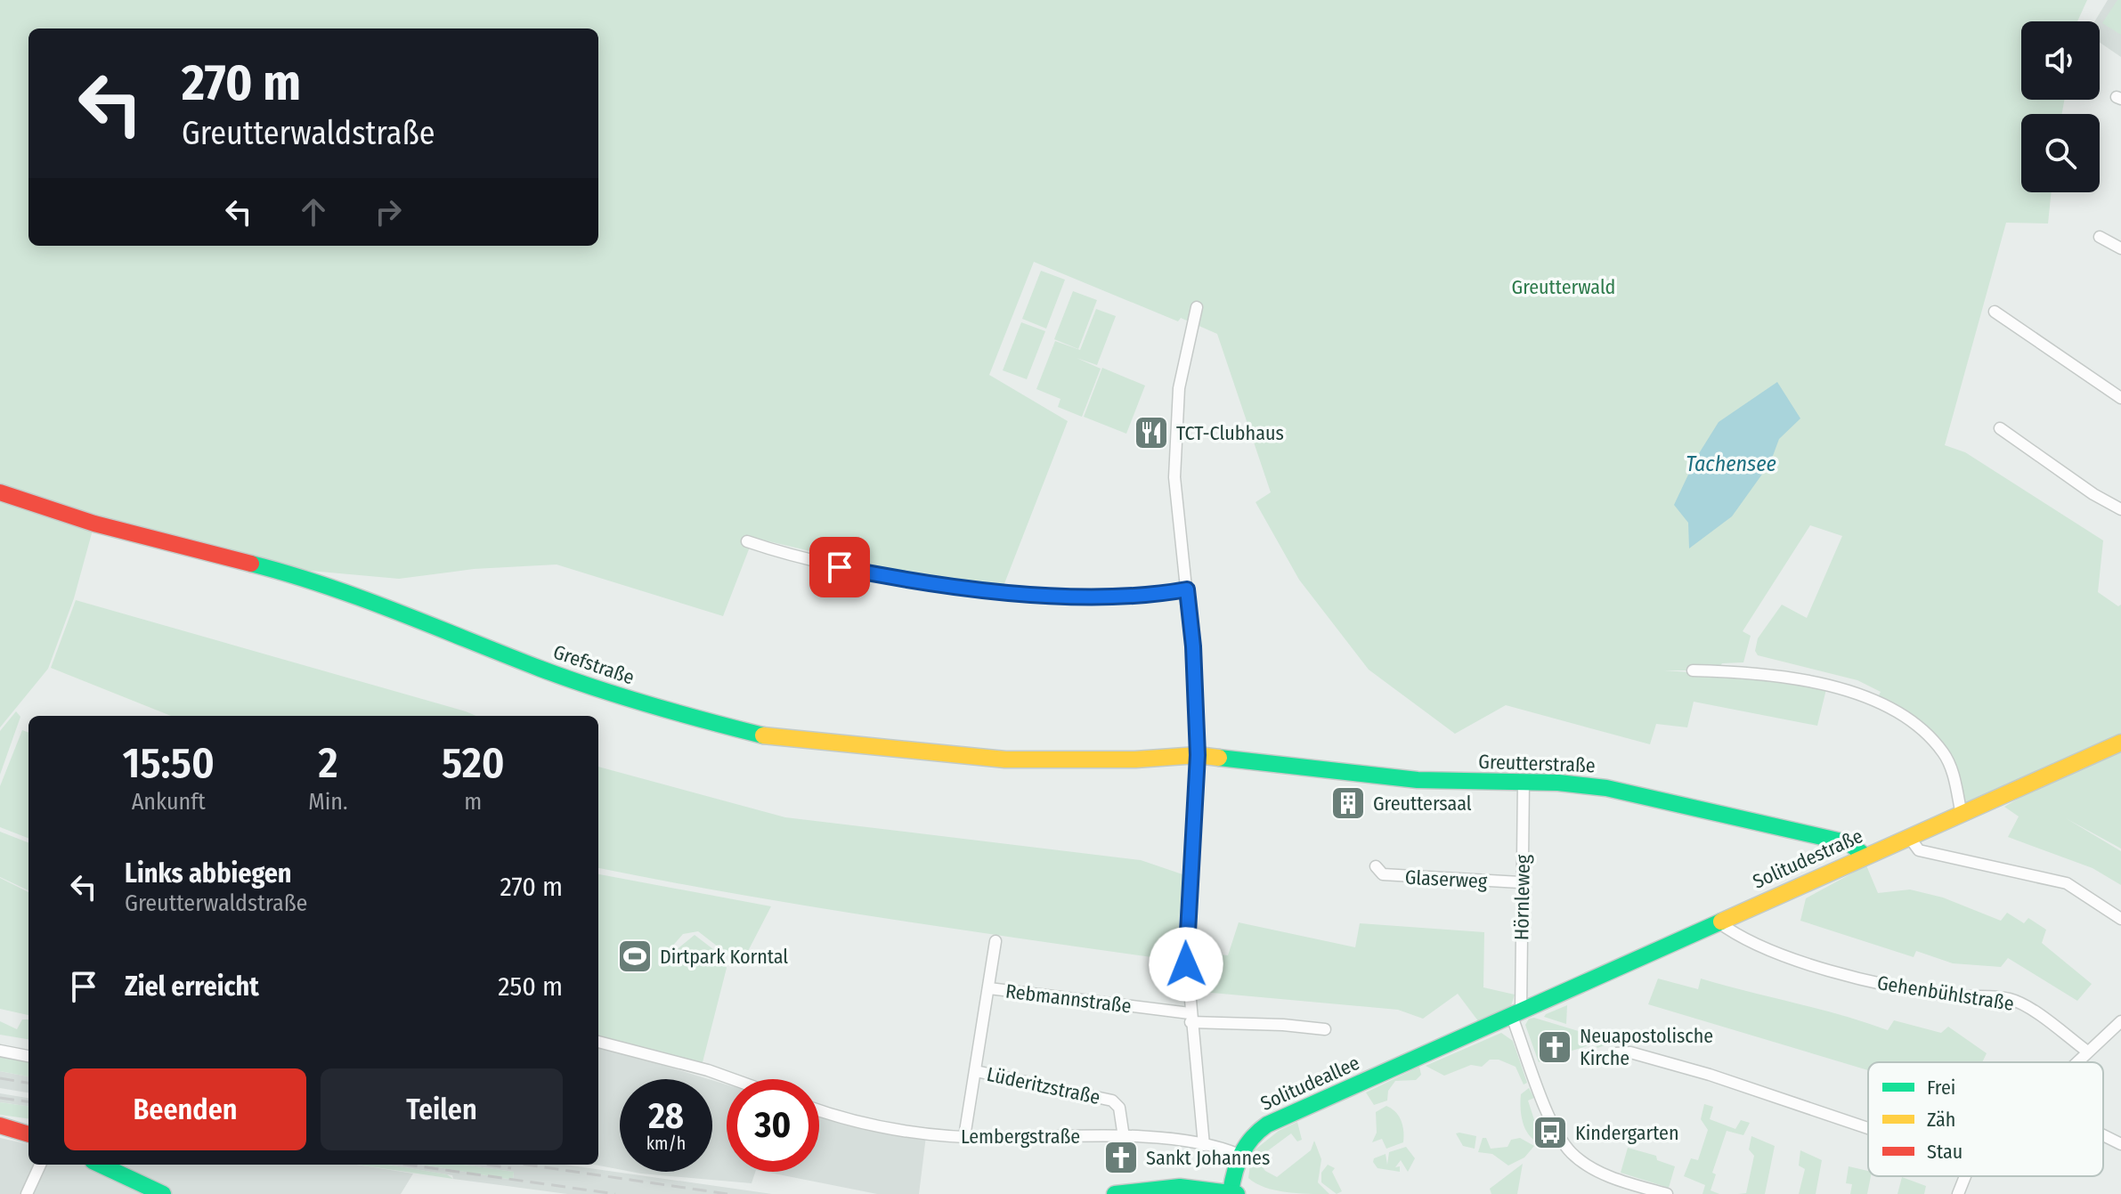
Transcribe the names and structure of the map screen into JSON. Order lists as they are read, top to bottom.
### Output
{
  "streets": {
    "street": [
      "Grefstraße",
      "Greutterstraße",
      "Solitudestraße",
      "Glaserweg",
      "Hörnleweg",
      "Gehenbühlstraße",
      "Rebmannstraße",
      "Solitudeallee",
      "Lüderitzstraße",
      "Lembergstraße"
    ]
  },
  "crossings": [
    ["Grefstraße", "Greutterstraße"],
    ["Greutterstraße", "Solitudestraße"],
    ["Greutterstraße", "Hörnleweg"],
    ["Solitudestraße", "Hörnleweg"],
    ["Solitudestraße", "Gehenbühlstraße"],
    ["Solitudestraße", "Solitudeallee"],
    ["Glaserweg", "Hörnleweg"],
    ["Hörnleweg", "Solitudeallee"],
    ["Solitudeallee", "Lembergstraße"],
    ["Lüderitzstraße", "Lembergstraße"]
  ],
  "water": ["Tachensee"],
  "parks": ["Greutterwald"],
  "places": {
    "restaurant": ["TCT-Clubhaus"],
    "building": ["Greuttersaal"],
    "sports": ["Dirtpark Korntal"],
    "church": ["Neuapostolische Kirche", "Sankt Johannes"],
    "bus stop": ["Kindergarten"]
  },
  "legend": ["Frei", "Zäh", "Stau"],
  "page": {
    "turn": ["270 m", "Greutterwaldstraße"],
    "eta": [
      "15:50",
      "Ankunft",
      "2",
      "Min.",
      "520",
      "m"
    ],
    "list": [
      {
        "name": "Links abbiegen",
        "note": "Greutterwaldstraße",
        "value": "270 m"
      },
      {
        "name": "Ziel erreicht",
        "value": "250 m"
      }
    ],
    "buttons": ["Beenden", "Teilen"],
    "speed": "28 km/h",
    "limit": "30"
  }
}
